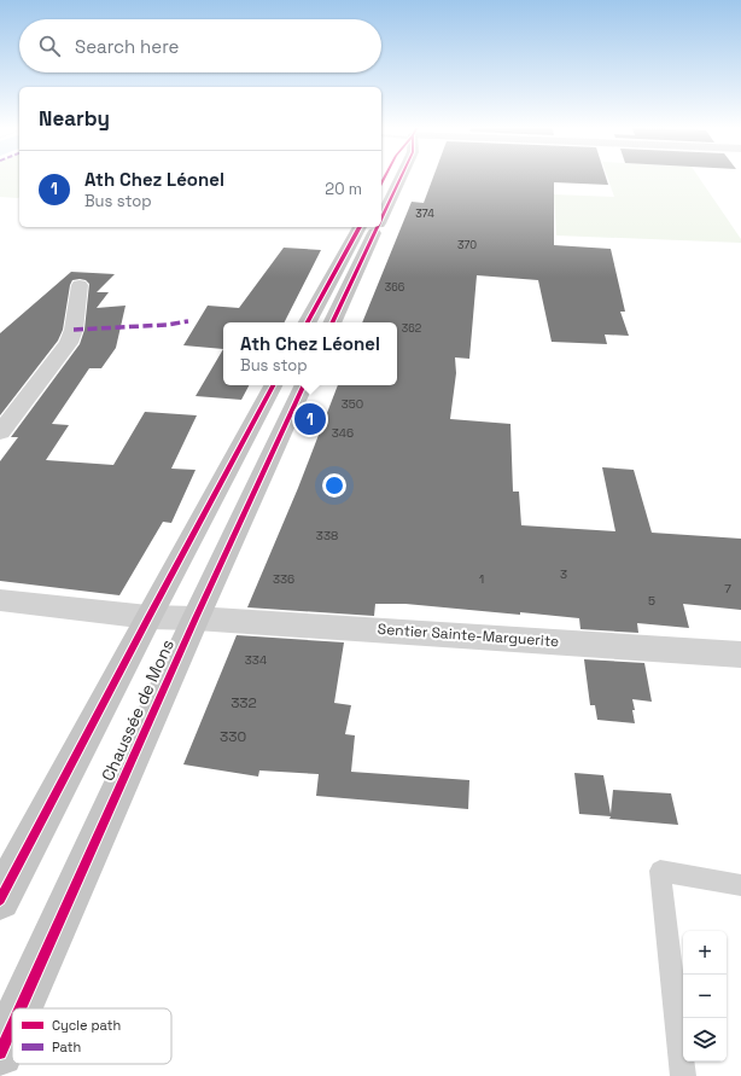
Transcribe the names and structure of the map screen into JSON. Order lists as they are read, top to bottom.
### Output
{
  "streets": {
    "main road": ["Chaussée de Mons"],
    "street": ["Sentier Sainte-Marguerite"]
  },
  "crossings": [
    ["Sentier Sainte-Marguerite", "Chaussée de Mons"]
  ],
  "house_numbers": [
    "374",
    "370",
    "366",
    "362",
    "350",
    "346",
    "338",
    "3",
    "336",
    "1",
    "7",
    "5",
    "334",
    "332",
    "330"
  ],
  "legend": ["Cycle path", "Path"],
  "page": {
    "search": "Search here",
    "heading": "Nearby",
    "list": [
      {
        "mark": "1",
        "name": "Ath Chez Léonel",
        "note": "Bus stop",
        "value": "20 m"
      }
    ],
    "popup": ["Ath Chez Léonel", "Bus stop"],
    "pins": "1",
    "map_buttons": ["+", "−"]
  }
}
